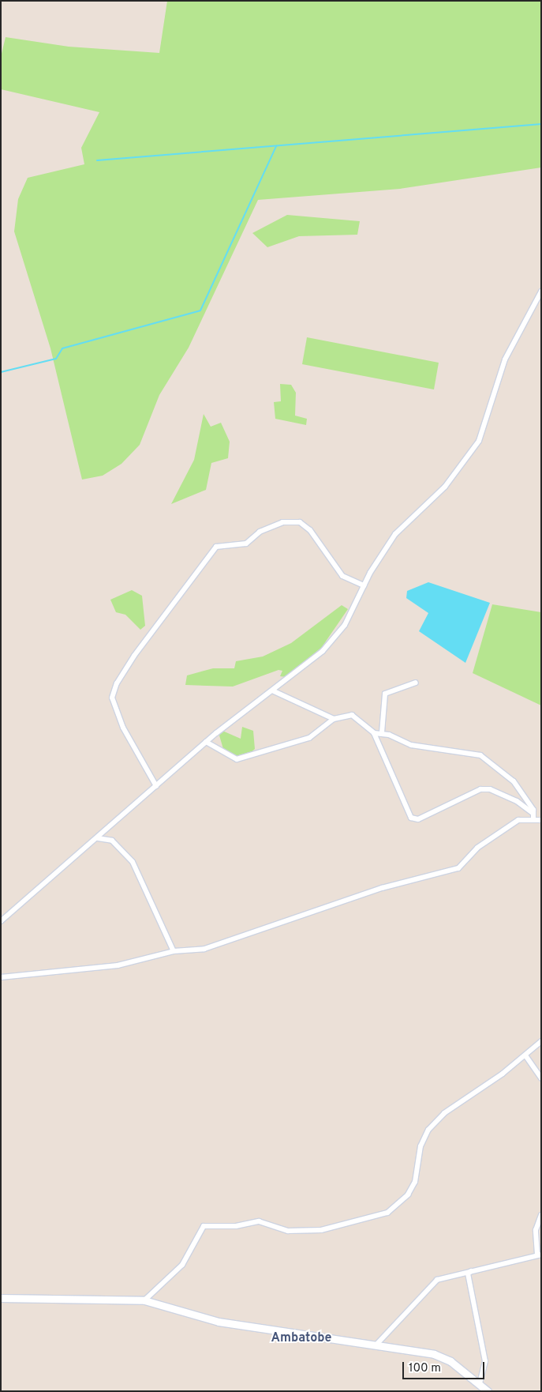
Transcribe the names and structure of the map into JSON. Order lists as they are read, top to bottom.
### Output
{
  "districts": ["Ambatobe"],
  "scale_bar": "100 m"
}
